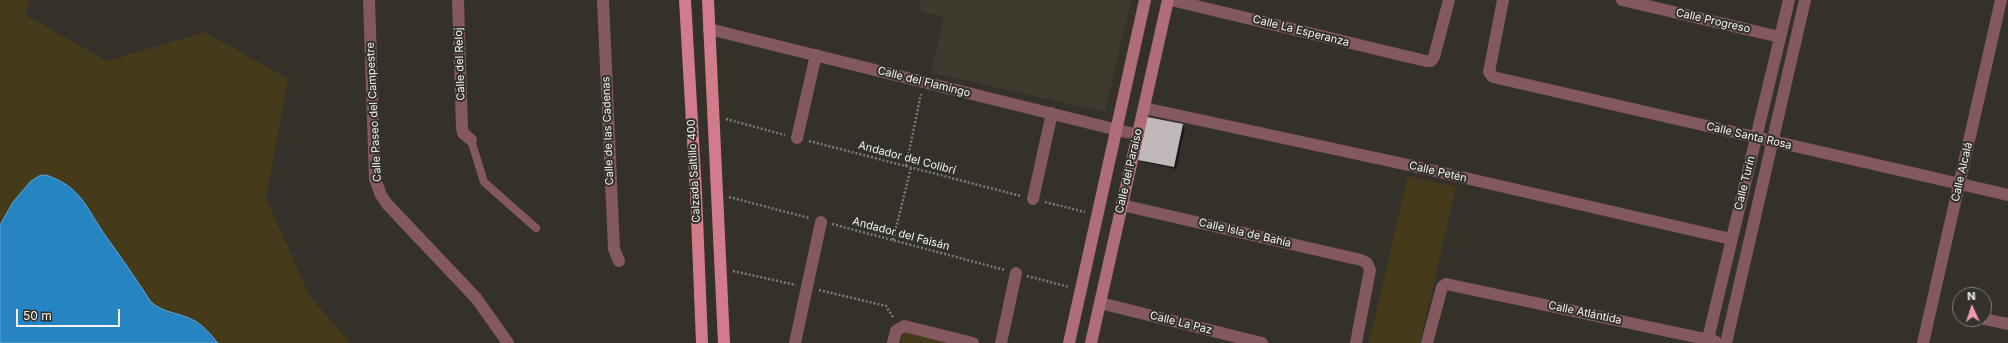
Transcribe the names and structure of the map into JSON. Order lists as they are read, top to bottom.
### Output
{
  "streets": {
    "main road": ["Calzada Saltillo 400"],
    "street": [
      "Calle Progreso",
      "Calle La Esperanza",
      "Calle del Reloj",
      "Calle del Flamingo",
      "Calle Paseo del Campestre",
      "Calle de las Cadenas",
      "Calle Santa Rosa",
      "Calle del Paraíso",
      "Calle Petén",
      "Calle Alcalá",
      "Calle Turín",
      "Calle Isla de Bahía",
      "Calle Atlántida",
      "Calle La Paz"
    ],
    "path": ["Andador del Colibrí", "Andador del Faisán"]
  },
  "crossings": [
    ["Calle Progreso", "Calle Turín"],
    ["Calle La Esperanza", "Calle del Paraíso"],
    ["Calle del Flamingo", "Calzada Saltillo 400"],
    ["Calle del Flamingo", "Calle del Paraíso"],
    ["Calle Santa Rosa", "Calle Alcalá"],
    ["Calle Santa Rosa", "Calle Turín"],
    ["Andador del Colibrí", "Calzada Saltillo 400"],
    ["Andador del Colibrí", "Calle del Paraíso"],
    ["Calzada Saltillo 400", "Andador del Faisán"],
    ["Calle del Paraíso", "Calle Petén"],
    ["Calle del Paraíso", "Calle Isla de Bahía"],
    ["Calle del Paraíso", "Andador del Faisán"],
    ["Calle del Paraíso", "Calle La Paz"],
    ["Calle Petén", "Calle Turín"],
    ["Calle Turín", "Calle Atlántida"]
  ],
  "scale_bar": "50 m",
  "north": "top"
}
